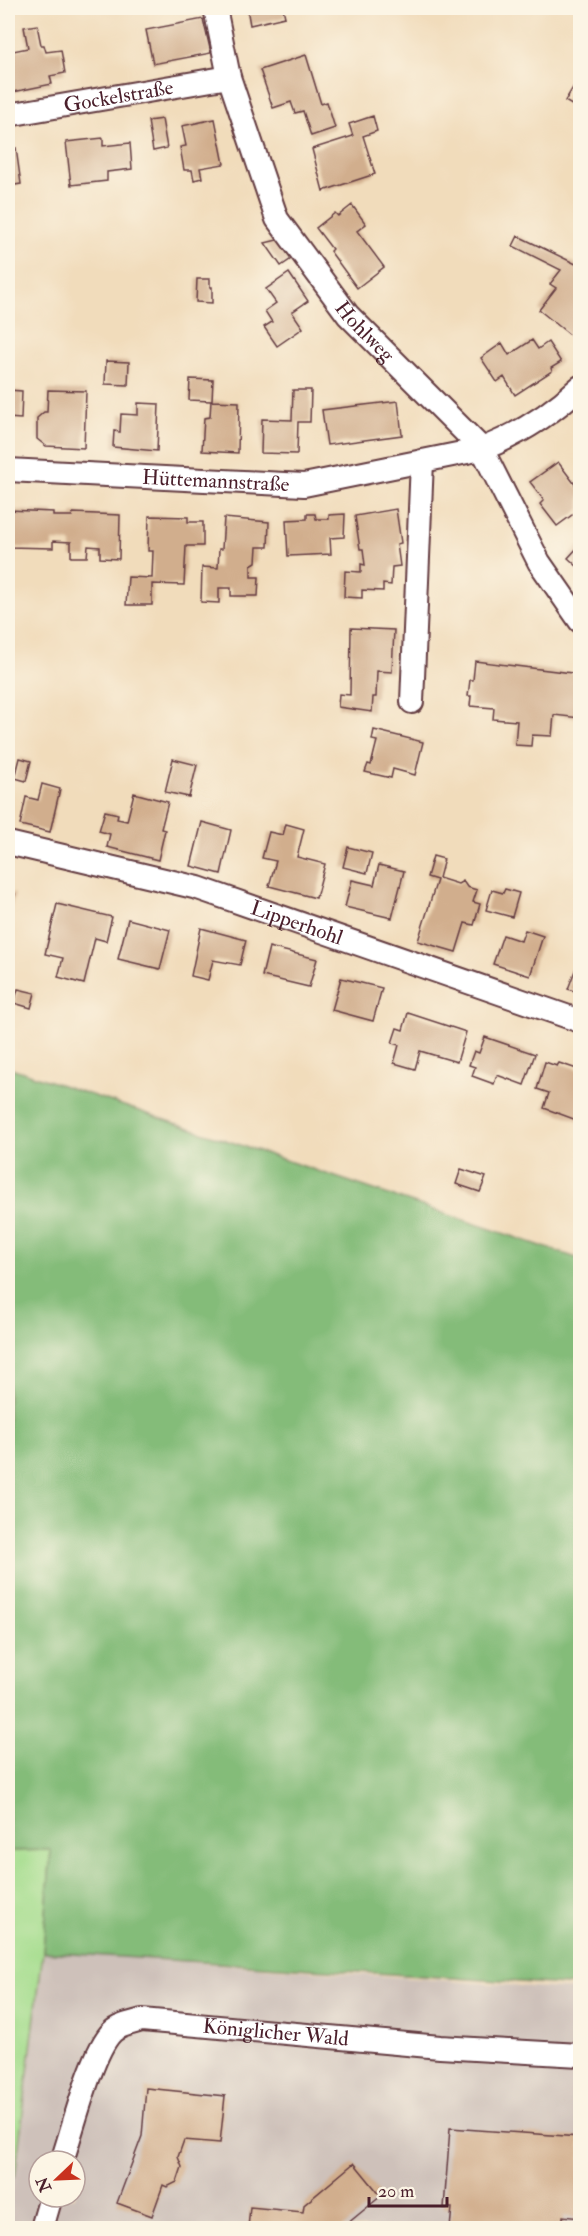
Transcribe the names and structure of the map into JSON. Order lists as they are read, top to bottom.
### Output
{
  "streets": {
    "street": [
      "Gockelstraße",
      "Hohlweg",
      "Hüttemannstraße",
      "Lipperhohl",
      "Königlicher Wald"
    ]
  },
  "crossings": [
    ["Gockelstraße", "Hohlweg"],
    ["Hohlweg", "Hüttemannstraße"]
  ],
  "scale_bar": "20 m",
  "north": "bottom left"
}
